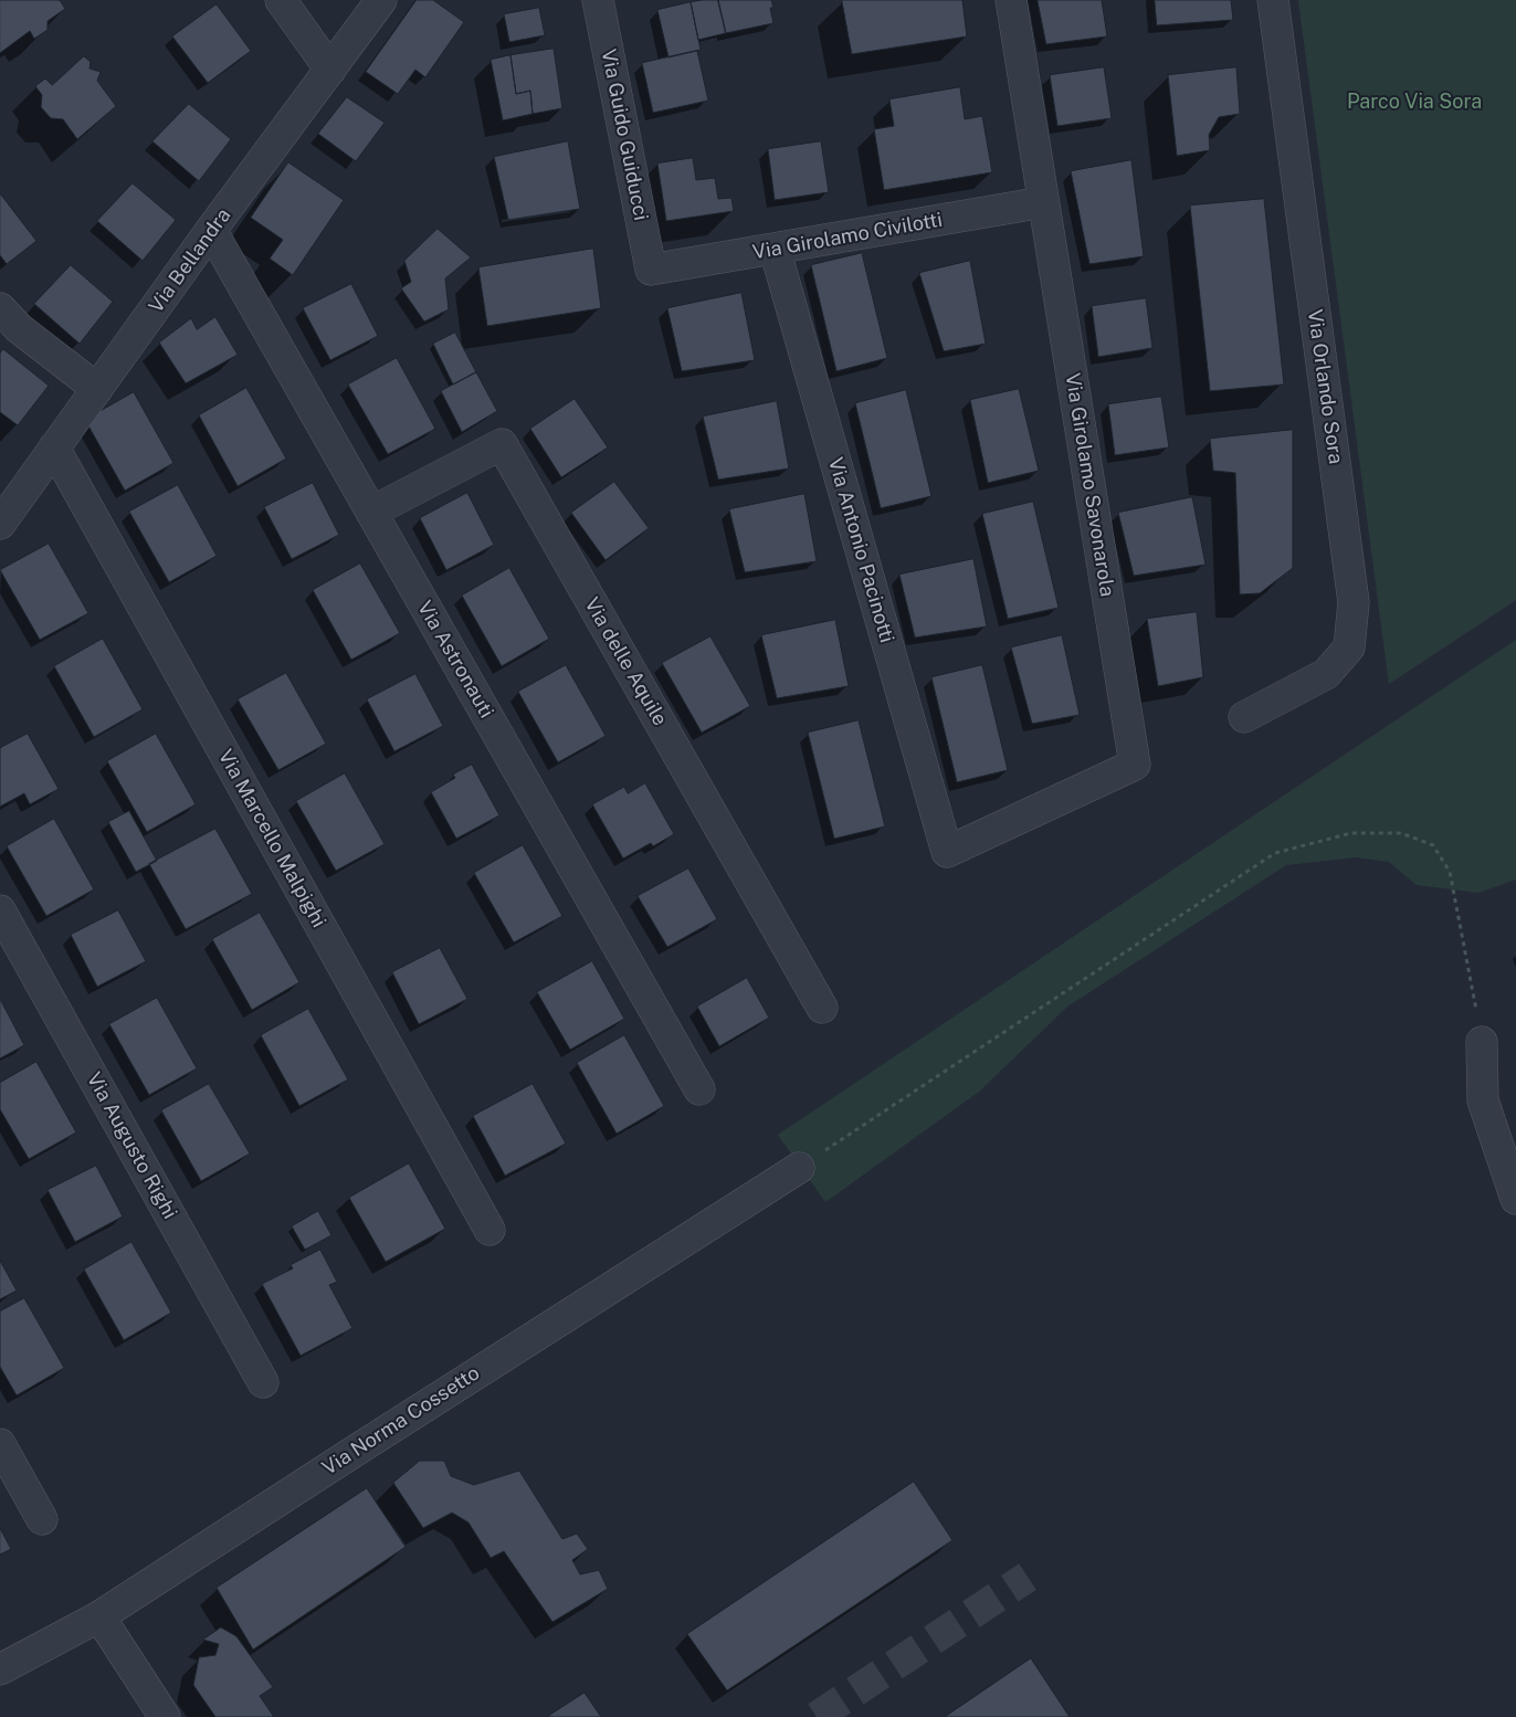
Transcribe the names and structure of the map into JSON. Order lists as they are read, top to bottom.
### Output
{
  "streets": {
    "street": [
      "Via Guido Guiducci",
      "Via Girolamo Civilotti",
      "Via Bellandra",
      "Via Orlando Sora",
      "Via Girolamo Savonarola",
      "Via Antonio Pacinotti",
      "Via Astronauti",
      "Via delle Aquile",
      "Via Marcello Malpighi",
      "Via Augusto Righi",
      "Via Norma Cossetto"
    ]
  },
  "crossings": [
    ["Via Guido Guiducci", "Via Girolamo Civilotti"],
    ["Via Girolamo Civilotti", "Via Girolamo Savonarola"],
    ["Via Girolamo Civilotti", "Via Antonio Pacinotti"],
    ["Via Bellandra", "Via Astronauti"],
    ["Via Bellandra", "Via Marcello Malpighi"],
    ["Via Girolamo Savonarola", "Via Antonio Pacinotti"],
    ["Via Astronauti", "Via delle Aquile"]
  ],
  "parks": ["Parco Via Sora"]
}
